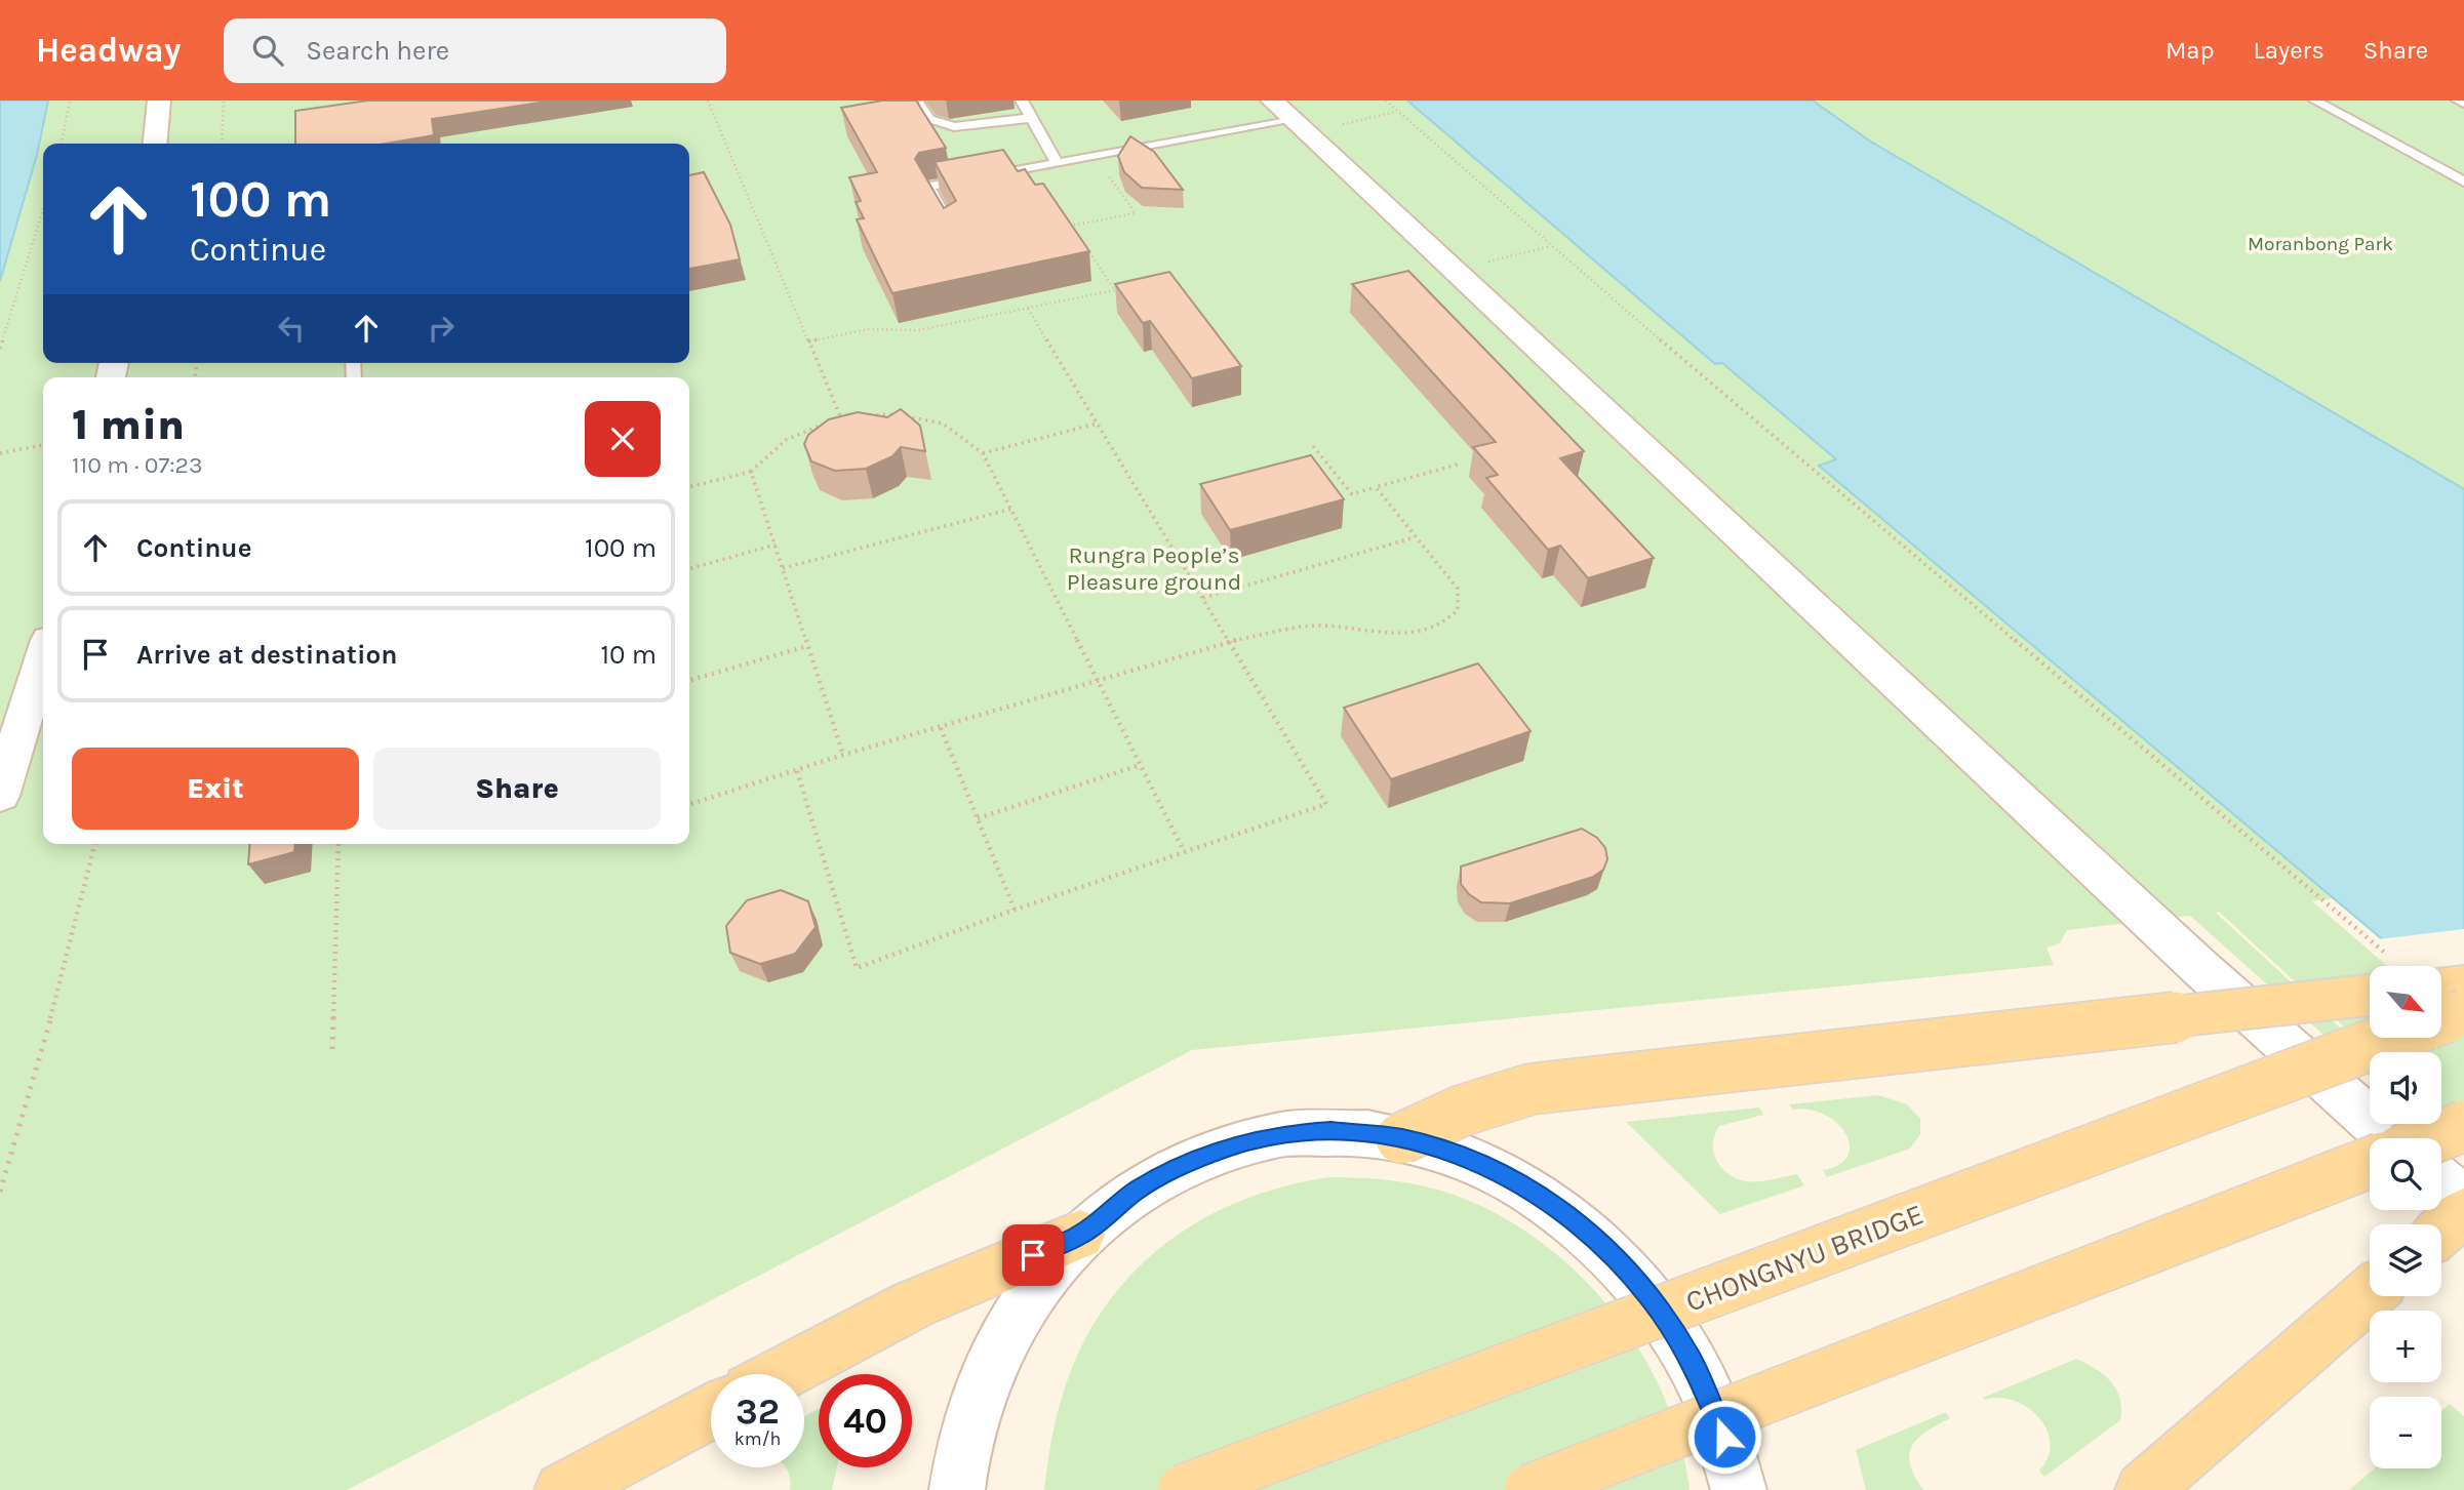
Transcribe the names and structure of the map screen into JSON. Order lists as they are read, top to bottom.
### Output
{
  "streets": {
    "main road": ["CHONGNYU BRIDGE"]
  },
  "parks": ["Moranbong Park", "Rungra People’s Pleasure ground"],
  "north": "bottom right",
  "page": {
    "header": "Headway",
    "search": "Search here",
    "nav": ["Map", "Layers", "Share"],
    "turn": ["100 m", "Continue"],
    "heading": ["1 min", "110 m · 07:23"],
    "list": [
      {
        "name": "Continue",
        "value": "100 m"
      },
      {
        "name": "Arrive at destination",
        "value": "10 m"
      }
    ],
    "buttons": ["Exit", "Share"],
    "map_buttons": ["+", "−"],
    "speed": "32 km/h",
    "limit": "40"
  }
}
